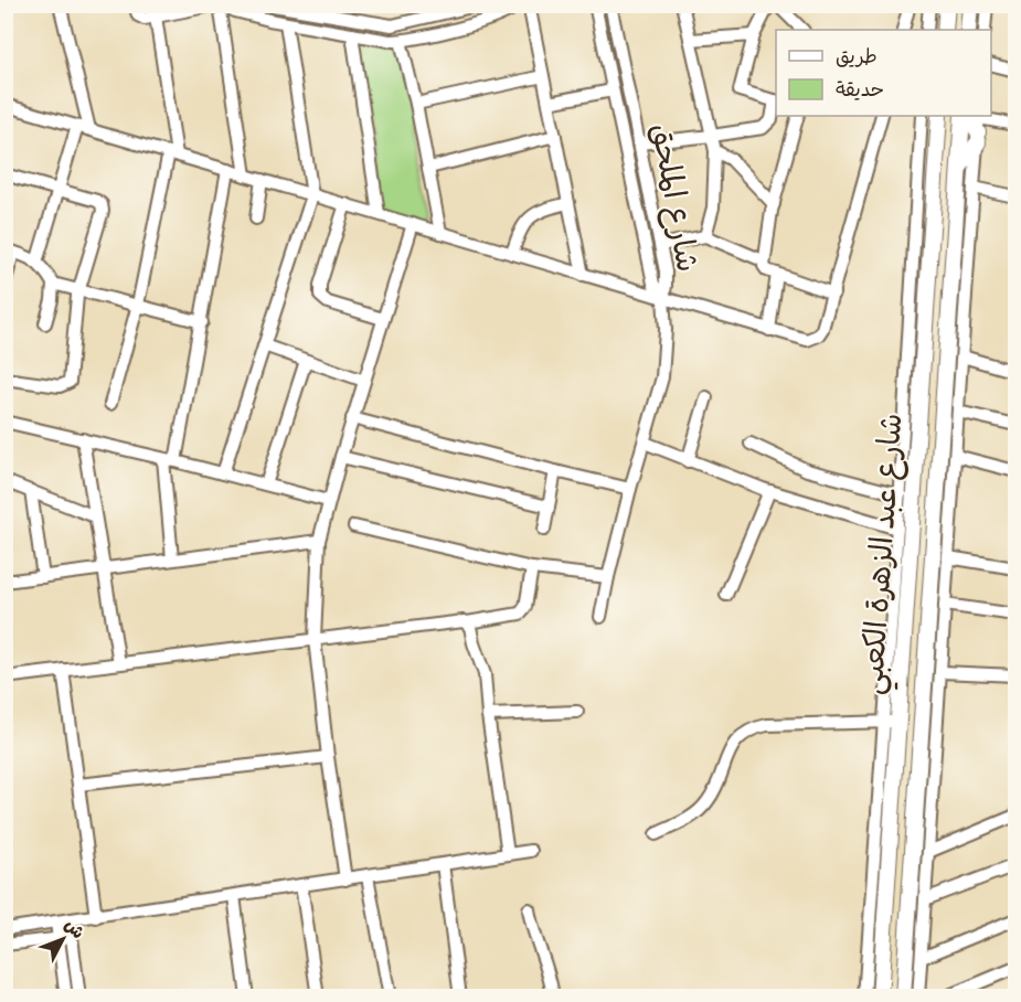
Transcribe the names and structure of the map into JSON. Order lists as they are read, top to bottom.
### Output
{
  "streets": {
    "main road": ["شارع عبد الزهرة الكعبي"],
    "street": ["شارع الملحق"]
  },
  "legend": ["طريق", "حديقة"],
  "north": "top right"
}
